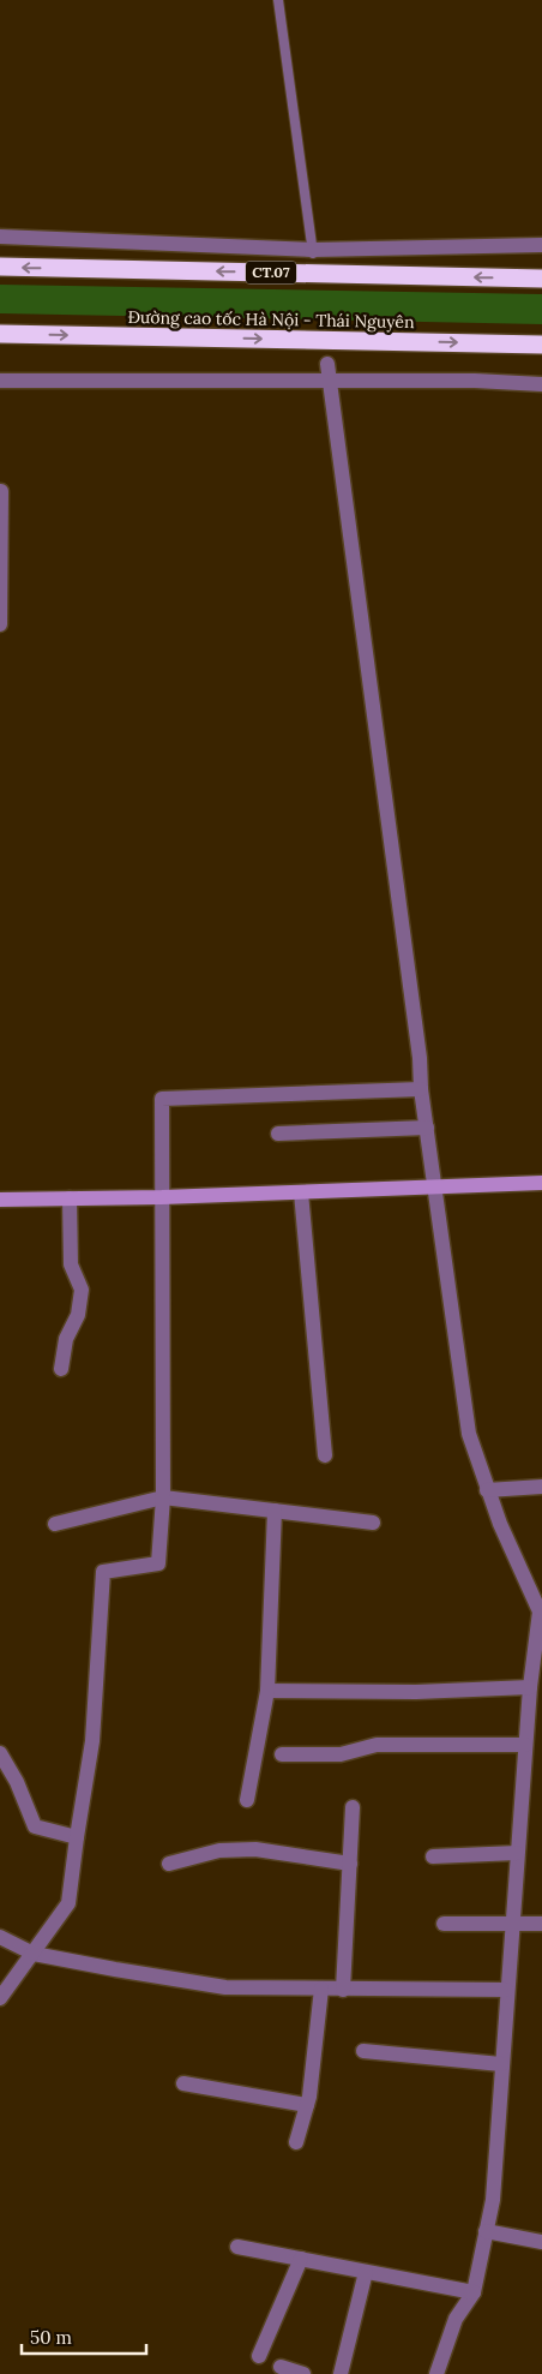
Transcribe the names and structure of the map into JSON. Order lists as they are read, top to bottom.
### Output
{
  "streets": {
    "highway": ["CT.07", "Đường cao tốc Hà Nội - Thái Nguyên"]
  },
  "scale_bar": "50 m"
}
